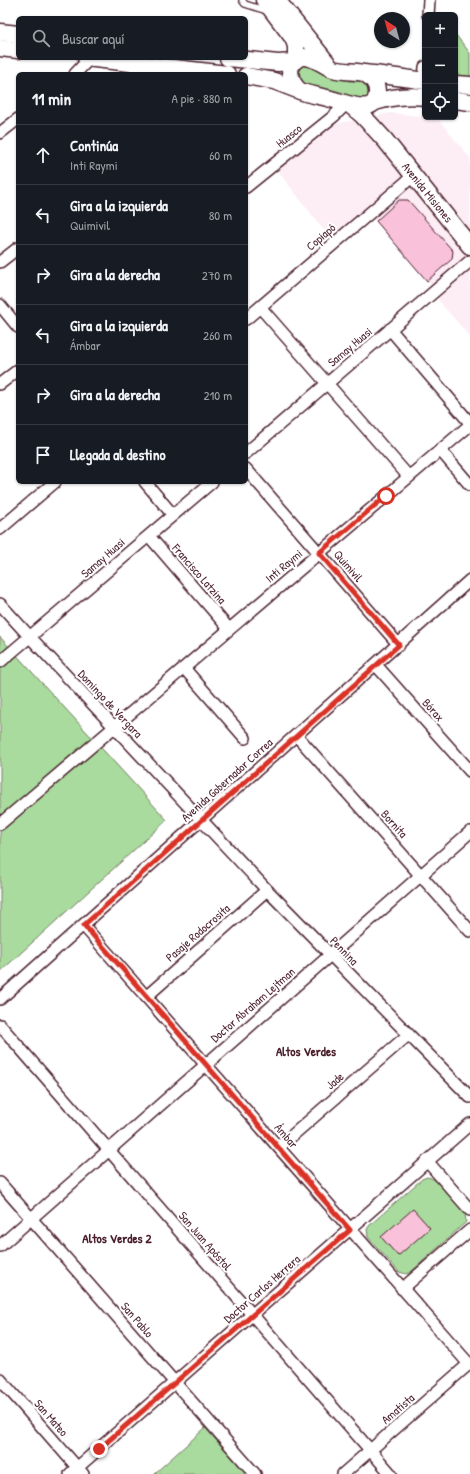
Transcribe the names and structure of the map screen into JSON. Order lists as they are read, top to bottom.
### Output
{
  "streets": {
    "main road": ["Avenida Misiones"],
    "street": [
      "Huasco",
      "Copiapó",
      "Samay Huasi",
      "Inti Raymi",
      "Quimivil",
      "Francisco Latzina",
      "Domingo de Vergara",
      "Bórax",
      "Avenida Gobernador Correa",
      "Bornita",
      "Pasaje Rodocrosita",
      "Pennina",
      "Doctor Abraham Lejtman",
      "Jade",
      "Ámbar",
      "San Juan Apóstol",
      "Doctor Carlos Herrera",
      "San Pablo",
      "Amatista",
      "San Mateo"
    ]
  },
  "crossings": [
    ["Huasco", "Avenida Misiones"],
    ["Avenida Misiones", "Copiapó"],
    ["Samay Huasi", "Francisco Latzina"],
    ["Samay Huasi", "Domingo de Vergara"],
    ["Inti Raymi", "Quimivil"],
    ["Inti Raymi", "Francisco Latzina"],
    ["Inti Raymi", "Domingo de Vergara"],
    ["Quimivil", "Avenida Gobernador Correa"],
    ["Domingo de Vergara", "Avenida Gobernador Correa"],
    ["Domingo de Vergara", "Pennina"],
    ["Bórax", "Avenida Gobernador Correa"],
    ["Avenida Gobernador Correa", "Bornita"],
    ["Avenida Gobernador Correa", "Pennina"],
    ["Avenida Gobernador Correa", "Ámbar"],
    ["Bornita", "Doctor Abraham Lejtman"],
    ["Pasaje Rodocrosita", "Pennina"],
    ["Pasaje Rodocrosita", "Ámbar"],
    ["Pennina", "Doctor Abraham Lejtman"],
    ["Pennina", "Jade"],
    ["Doctor Abraham Lejtman", "Ámbar"],
    ["Doctor Abraham Lejtman", "San Juan Apóstol"],
    ["Doctor Abraham Lejtman", "San Pablo"],
    ["Jade", "Ámbar"],
    ["Ámbar", "Doctor Carlos Herrera"],
    ["Ámbar", "Amatista"],
    ["San Juan Apóstol", "Doctor Carlos Herrera"],
    ["San Juan Apóstol", "Amatista"],
    ["Doctor Carlos Herrera", "San Pablo"],
    ["Doctor Carlos Herrera", "San Mateo"]
  ],
  "districts": ["Altos Verdes", "Altos Verdes 2"],
  "north": "top left",
  "page": {
    "map_buttons": ["+", "−"],
    "search": "Buscar aquí",
    "heading": ["11 min", "A pie · 880 m"],
    "list": [
      ["Continúa", "Inti Raymi", "60 m"],
      ["Gira a la izquierda", "Quimivil", "80 m"],
      ["Gira a la derecha", "270 m"],
      ["Gira a la izquierda", "Ámbar", "260 m"],
      ["Gira a la derecha", "210 m"],
      "Llegada al destino"
    ]
  }
}
